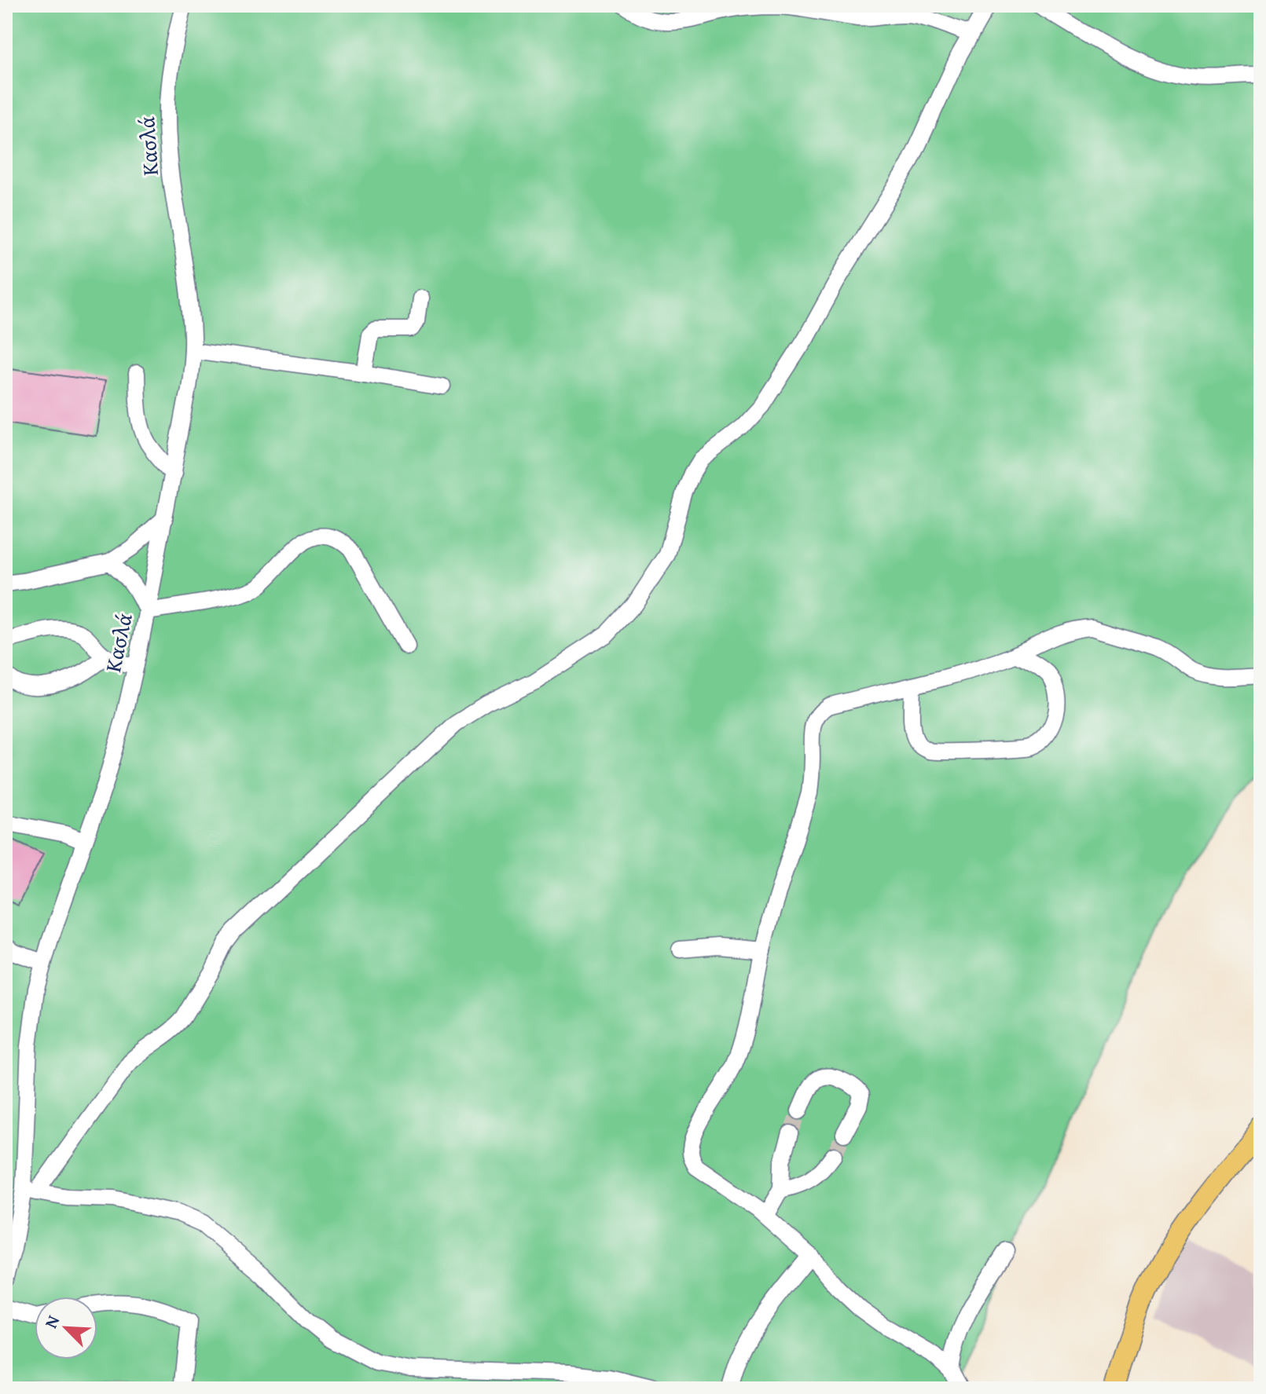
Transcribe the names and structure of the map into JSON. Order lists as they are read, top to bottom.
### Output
{
  "streets": {
    "street": ["Κασλά"]
  },
  "north": "top left"
}
